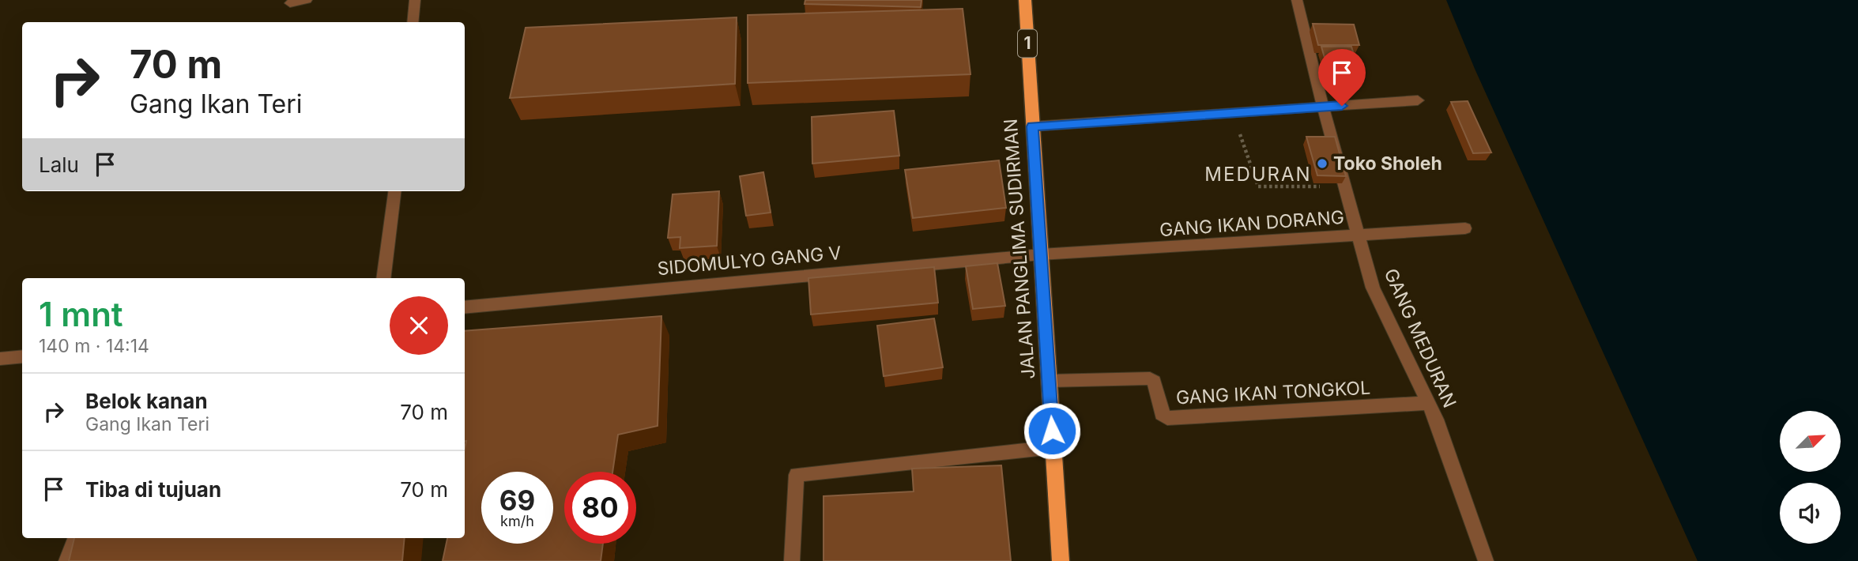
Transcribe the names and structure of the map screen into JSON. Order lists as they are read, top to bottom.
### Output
{
  "streets": {
    "highway": ["1", "JALAN PANGLIMA SUDIRMAN"],
    "street": [
      "GANG IKAN DORANG",
      "SIDOMULYO GANG V",
      "GANG MEDURAN",
      "GANG IKAN TONGKOL"
    ]
  },
  "crossings": [
    ["GANG IKAN DORANG", "JALAN PANGLIMA SUDIRMAN"],
    ["GANG IKAN DORANG", "SIDOMULYO GANG V"],
    ["GANG IKAN DORANG", "GANG MEDURAN"],
    ["JALAN PANGLIMA SUDIRMAN", "SIDOMULYO GANG V"],
    ["JALAN PANGLIMA SUDIRMAN", "GANG IKAN TONGKOL"],
    ["GANG MEDURAN", "GANG IKAN TONGKOL"]
  ],
  "districts": ["MEDURAN"],
  "places": ["Toko Sholeh"],
  "north": "top right",
  "page": {
    "turn": ["70 m", "Gang Ikan Teri"],
    "then": "Lalu",
    "heading": ["1 mnt", "140 m · 14:14"],
    "list": [
      {
        "name": "Belok kanan",
        "note": "Gang Ikan Teri",
        "value": "70 m"
      },
      {
        "name": "Tiba di tujuan",
        "value": "70 m"
      }
    ],
    "speed": "69 km/h",
    "limit": "80"
  }
}
